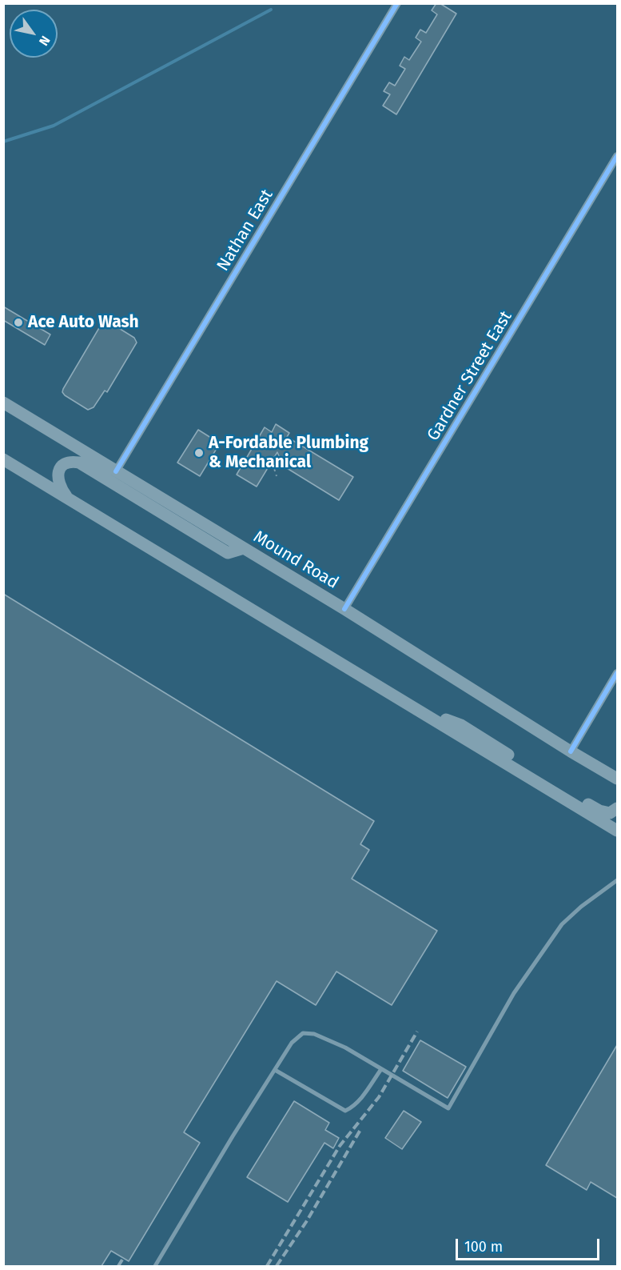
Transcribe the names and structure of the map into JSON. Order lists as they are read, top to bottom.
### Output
{
  "streets": {
    "main road": ["Mound Road"],
    "street": ["Nathan East", "Gardner Street East"]
  },
  "crossings": [
    ["Nathan East", "Mound Road"],
    ["Gardner Street East", "Mound Road"]
  ],
  "places": ["Ace Auto Wash", "A-Fordable Plumbing & Mechanical"],
  "scale_bar": "100 m",
  "north": "bottom right"
}
